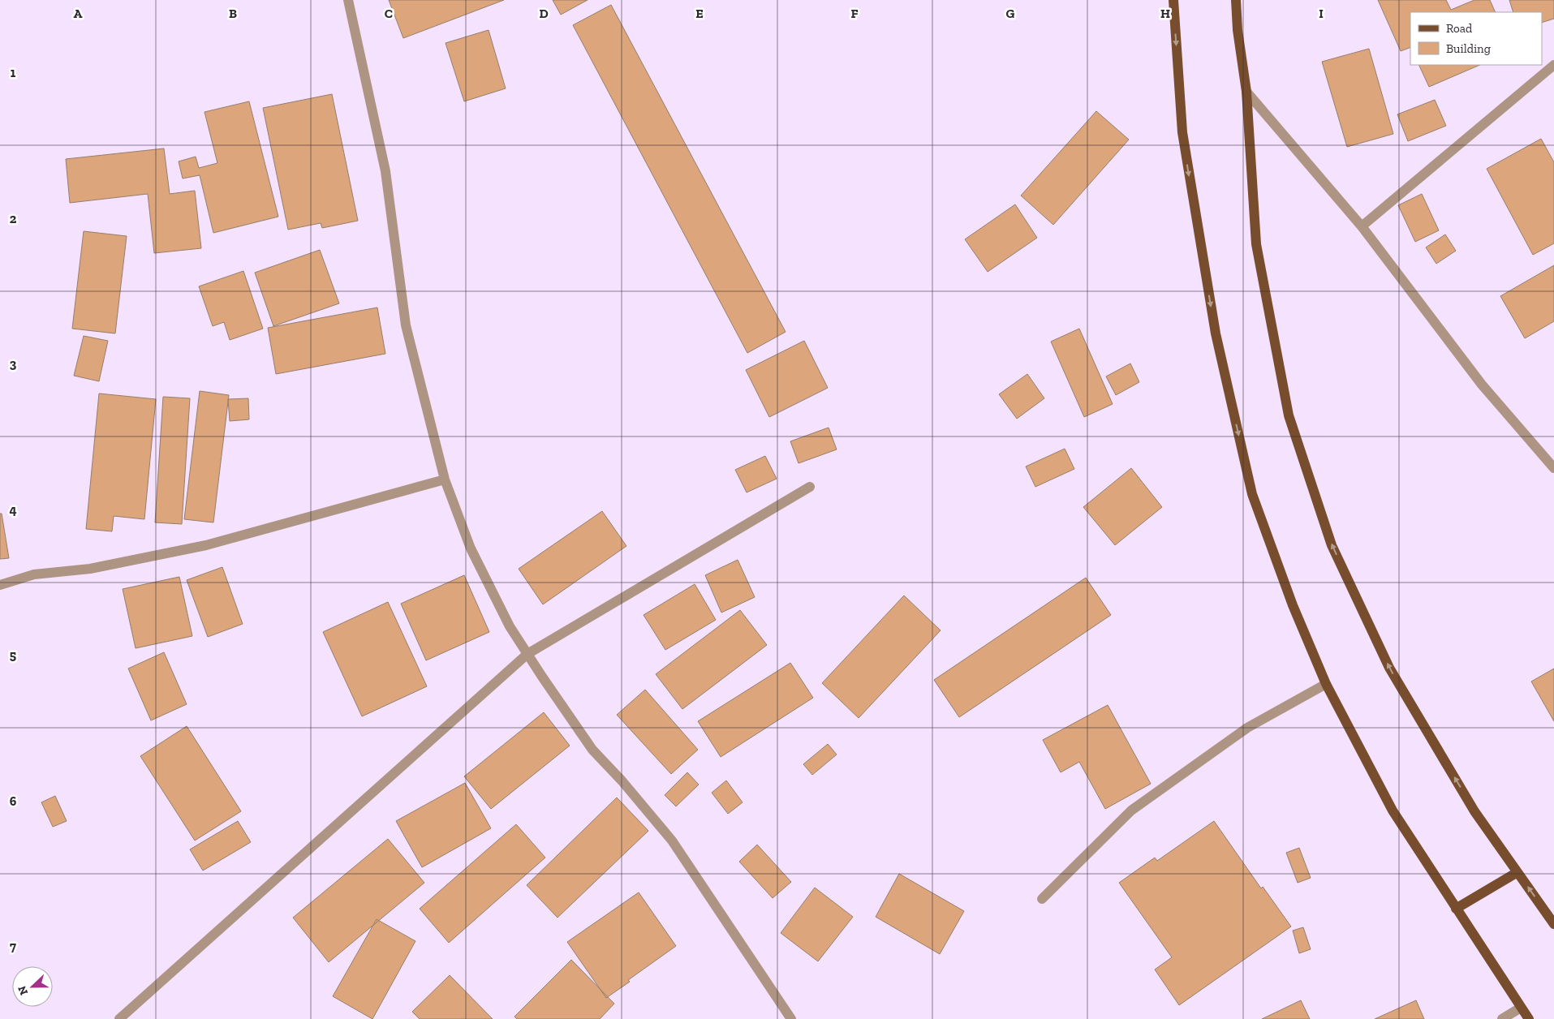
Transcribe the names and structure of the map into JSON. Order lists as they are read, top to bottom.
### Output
{
  "legend": ["Road", "Building"],
  "north": "left",
  "grid": {
    "columns": [
      "A",
      "B",
      "C",
      "D",
      "E",
      "F",
      "G",
      "H",
      "I"
    ],
    "rows": [
      "1",
      "2",
      "3",
      "4",
      "5",
      "6",
      "7"
    ]
  }
}
